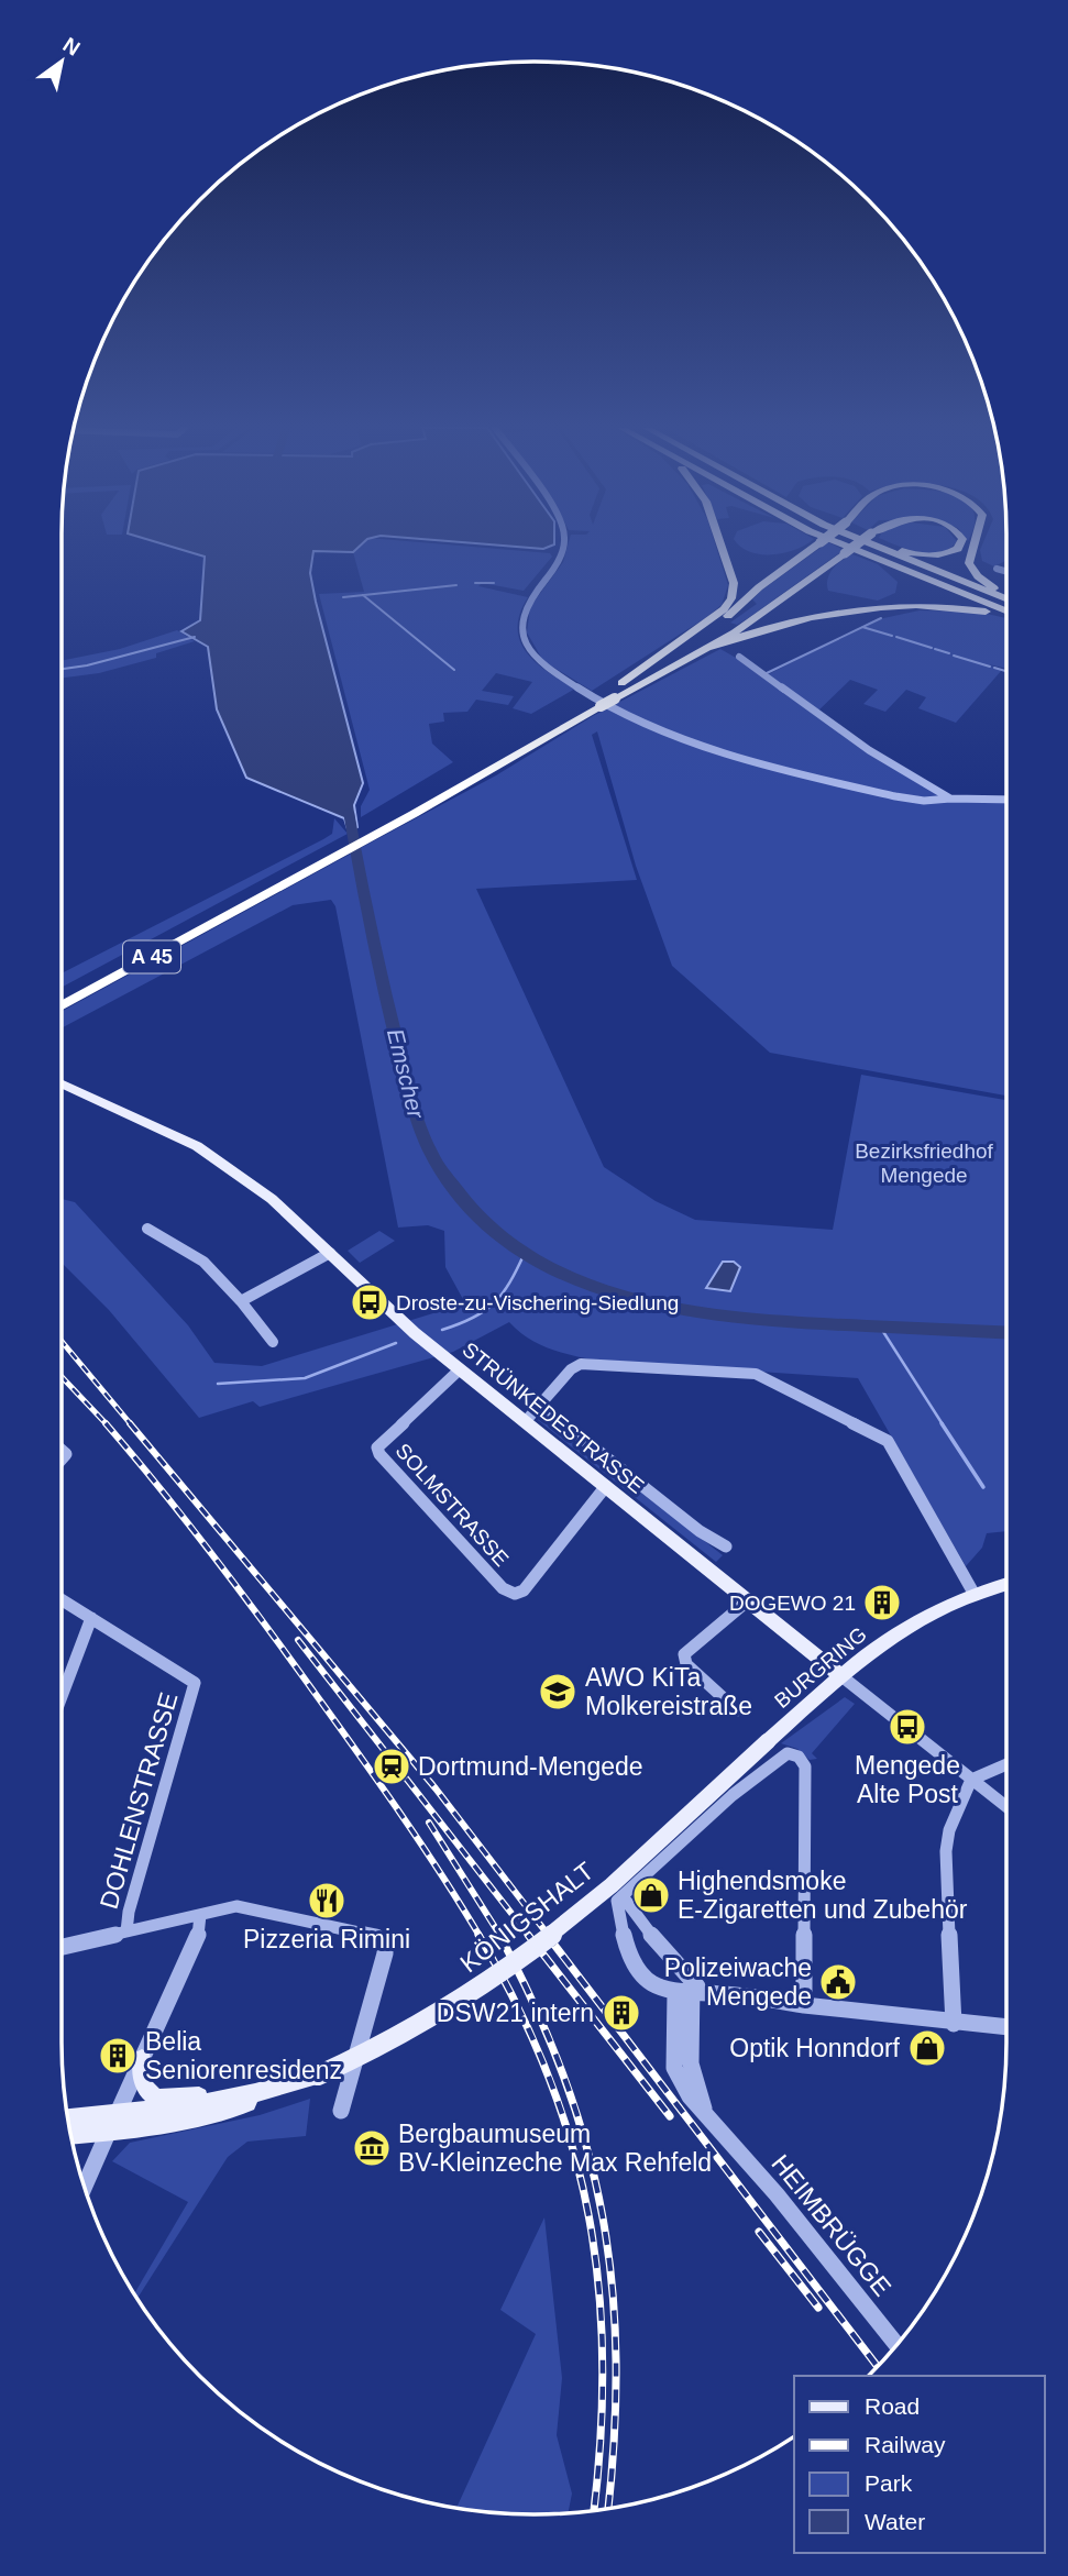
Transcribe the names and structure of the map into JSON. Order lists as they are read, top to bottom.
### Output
{
  "streets": {
    "highway": ["A 45"],
    "main road": ["STRÜNKEDESTRASSE", "BURGRING", "KÖNIGSHALT"],
    "street": ["SOLMSTRASSE", "DOHLENSTRASSE", "HEIMBRÜGGE"]
  },
  "crossings": [
    ["STRÜNKEDESTRASSE", "SOLMSTRASSE"],
    ["STRÜNKEDESTRASSE", "BURGRING"],
    ["BURGRING", "KÖNIGSHALT"]
  ],
  "water": ["Emscher"],
  "parks": ["Bezirksfriedhof Mengede"],
  "places": {
    "bus stop": ["Droste-zu-Vischering-Siedlung", "Mengede Alte Post"],
    "building": ["DOGEWO 21", "DSW21 intern", "Belia Seniorenresidenz"],
    "school or university": ["AWO KiTa Molkereistraße"],
    "station": ["Dortmund-Mengede"],
    "shop": ["Highendsmoke E-Zigaretten und Zubehör", "Optik Honndorf"],
    "restaurant": ["Pizzeria Rimini"],
    "public building": ["Polizeiwache Mengede"],
    "museum": ["Bergbaumuseum BV-Kleinzeche Max Rehfeld"]
  },
  "legend": [
    "Road",
    "Railway",
    "Park",
    "Water"
  ],
  "north": "top right"
}
